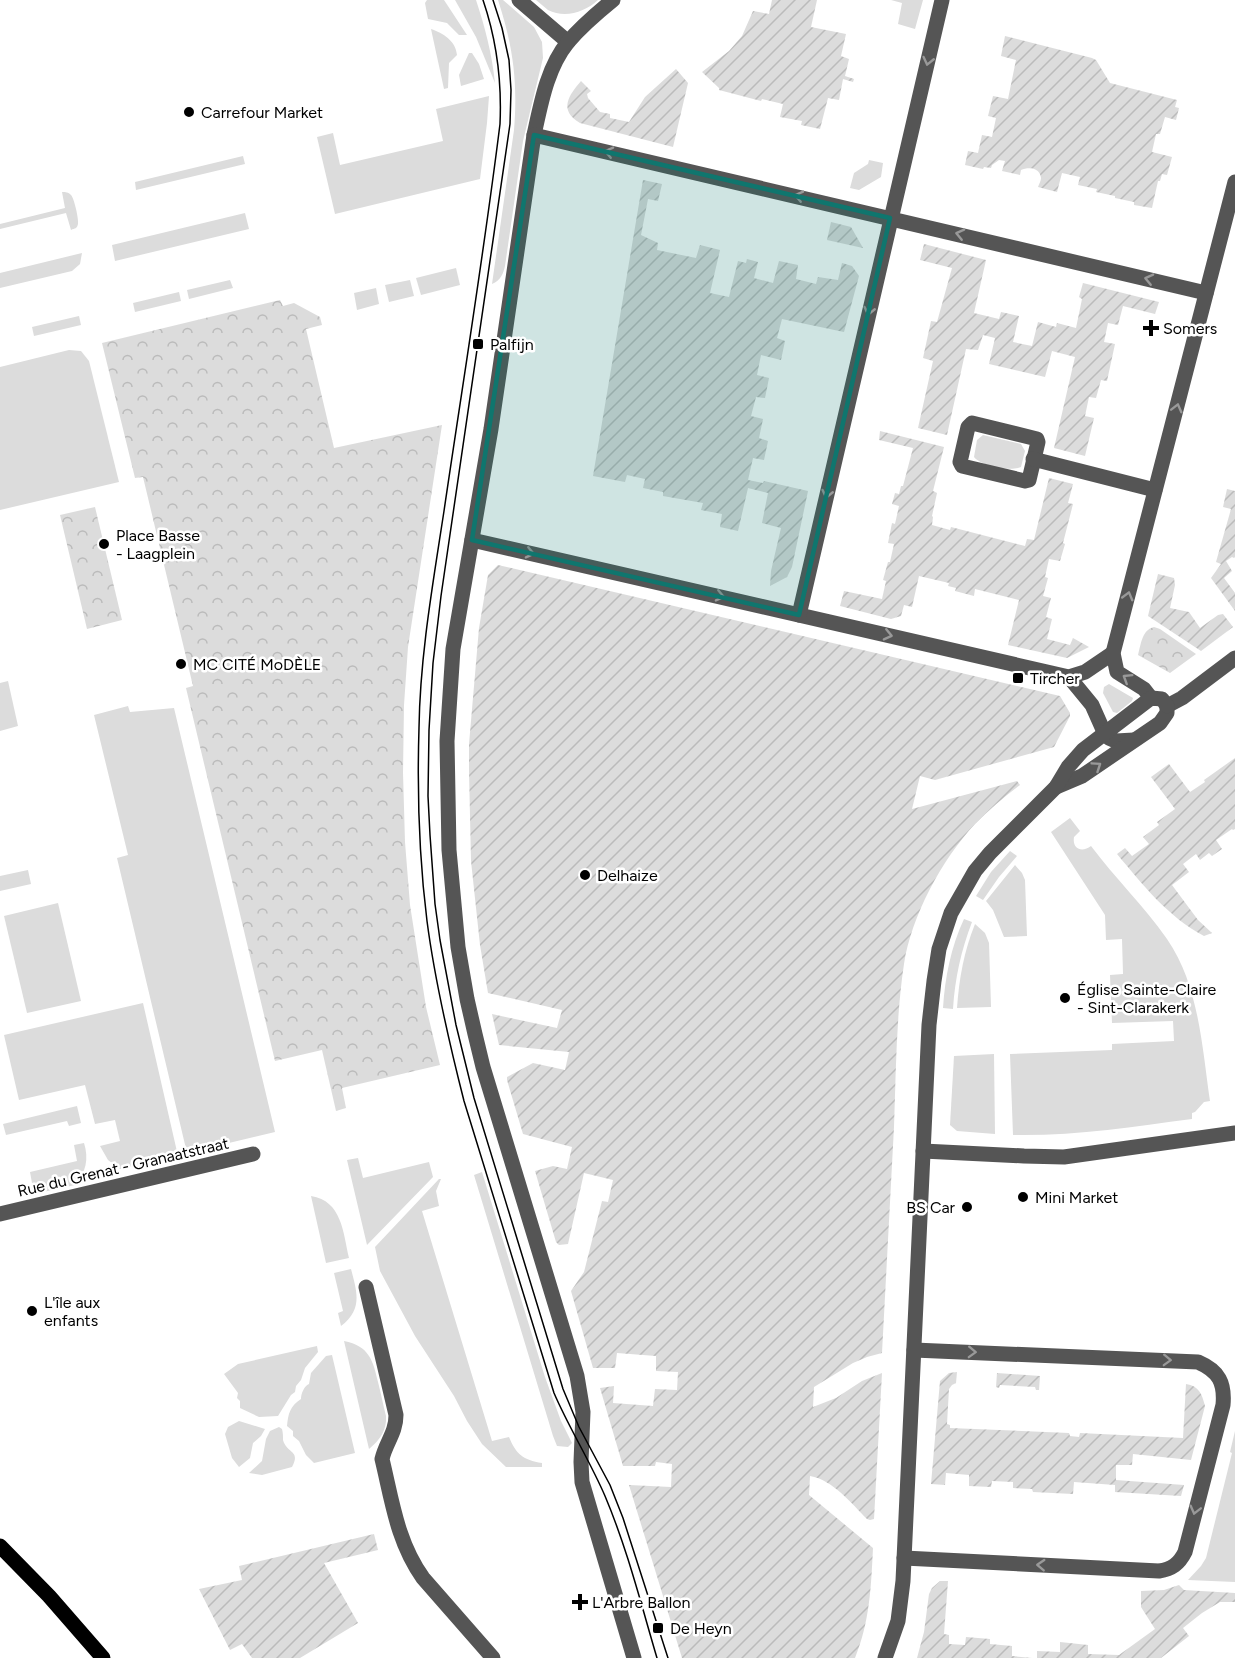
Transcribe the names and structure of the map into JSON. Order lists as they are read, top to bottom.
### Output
{
  "streets": {
    "street": ["Rue du Grenat - Granaatstraat"]
  },
  "places": {
    "other": [
      "Carrefour Market",
      "Place Basse - Laagplein",
      "MC CITÉ MoDÈLE",
      "Delhaize",
      "Église Sainte-Claire - Sint-Clarakerk",
      "Mini Market",
      "BS Car",
      "L'île aux enfants"
    ],
    "health": ["Somers", "L'Arbre Ballon"],
    "transit": ["Palfijn", "Tircher", "De Heyn"]
  }
}
